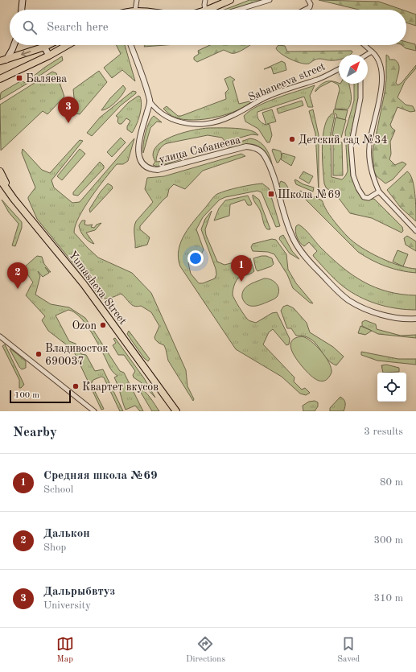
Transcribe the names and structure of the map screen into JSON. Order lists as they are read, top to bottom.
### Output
{
  "streets": {
    "main road": ["Yumasheva Street"],
    "street": ["Sabaneeva street", "улица Сабанеева"]
  },
  "crossings": [
    ["Sabaneeva street", "улица Сабанеева"]
  ],
  "places": {
    "transit": ["Баляева", "Школа №69"],
    "other": [
      "Детский сад №34",
      "Ozon",
      "Владивосток 690037",
      "Квартет вкусов"
    ]
  },
  "scale_bar": "100 m",
  "north": "top right",
  "page": {
    "search": "Search here",
    "pins": ["3", "1", "2"],
    "scale": "100 m",
    "heading": ["Nearby", "3 results"],
    "list": [
      {
        "mark": "1",
        "name": "Средняя школа №69",
        "note": "School",
        "value": "80 m"
      },
      {
        "mark": "2",
        "name": "Далькон",
        "note": "Shop",
        "value": "300 m"
      },
      {
        "mark": "3",
        "name": "Дальрыбвтуз",
        "note": "University",
        "value": "310 m"
      }
    ],
    "nav": ["Map", "Directions", "Saved"]
  }
}
